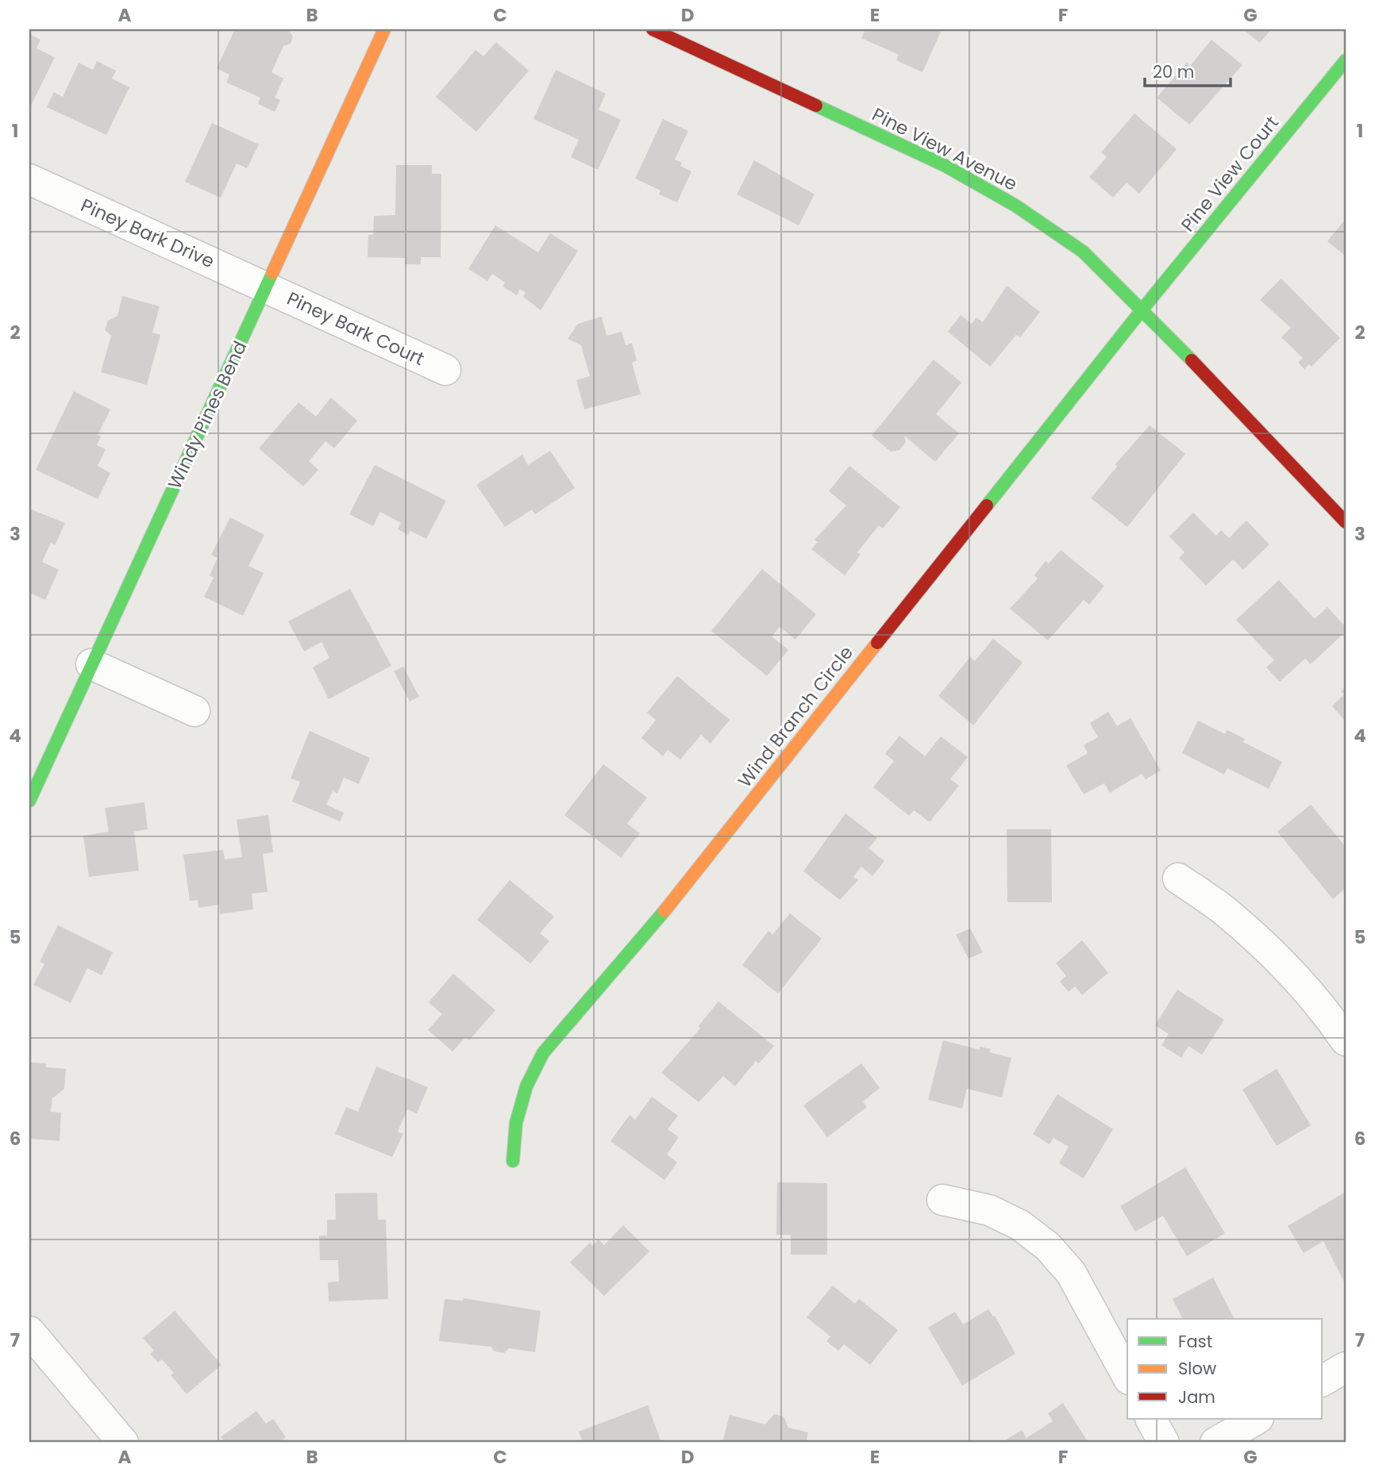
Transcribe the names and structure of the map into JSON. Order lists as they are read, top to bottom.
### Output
{
  "streets": {
    "street": [
      "Pine View Avenue",
      "Pine View Court",
      "Piney Bark Drive",
      "Piney Bark Court",
      "Windy Pines Bend",
      "Wind Branch Circle"
    ]
  },
  "crossings": [
    ["Pine View Avenue", "Pine View Court"],
    ["Pine View Avenue", "Wind Branch Circle"],
    ["Pine View Court", "Wind Branch Circle"],
    ["Piney Bark Drive", "Piney Bark Court"],
    ["Piney Bark Drive", "Windy Pines Bend"],
    ["Piney Bark Court", "Windy Pines Bend"]
  ],
  "legend": ["Fast", "Slow", "Jam"],
  "scale_bar": "20 m",
  "grid": {
    "columns": [
      "A",
      "B",
      "C",
      "D",
      "E",
      "F",
      "G"
    ],
    "rows": [
      "1",
      "2",
      "3",
      "4",
      "5",
      "6",
      "7"
    ]
  }
}
